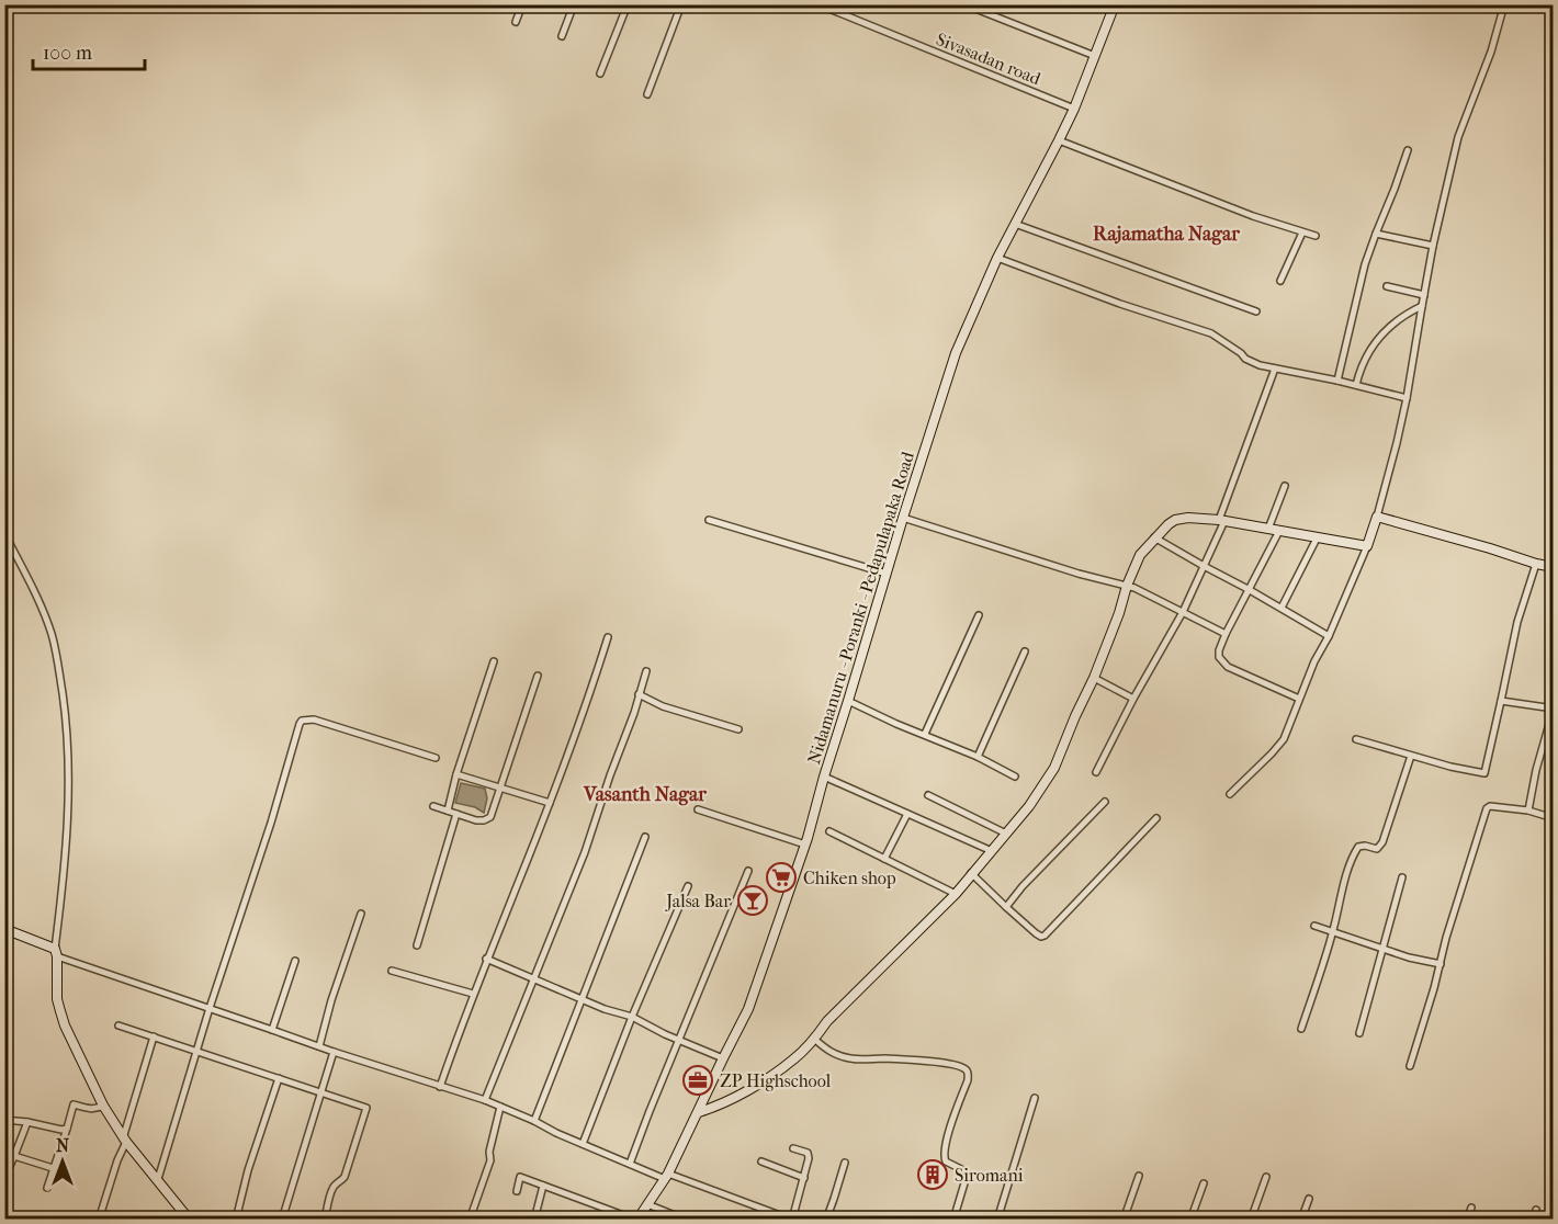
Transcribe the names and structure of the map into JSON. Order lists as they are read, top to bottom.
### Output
{
  "streets": {
    "street": ["Sivasadan road", "Nidamanuru - Poranki - Pedapulapaka Road"]
  },
  "crossings": [
    ["Sivasadan road", "Nidamanuru - Poranki - Pedapulapaka Road"]
  ],
  "districts": ["Rajamatha Nagar", "Vasanth Nagar"],
  "places": {
    "supermarket": ["Chiken shop"],
    "bar": ["Jalsa Bar"],
    "office": ["ZP Highschool"],
    "building": ["Siromani"]
  },
  "scale_bar": "100 m",
  "north": "top"
}
